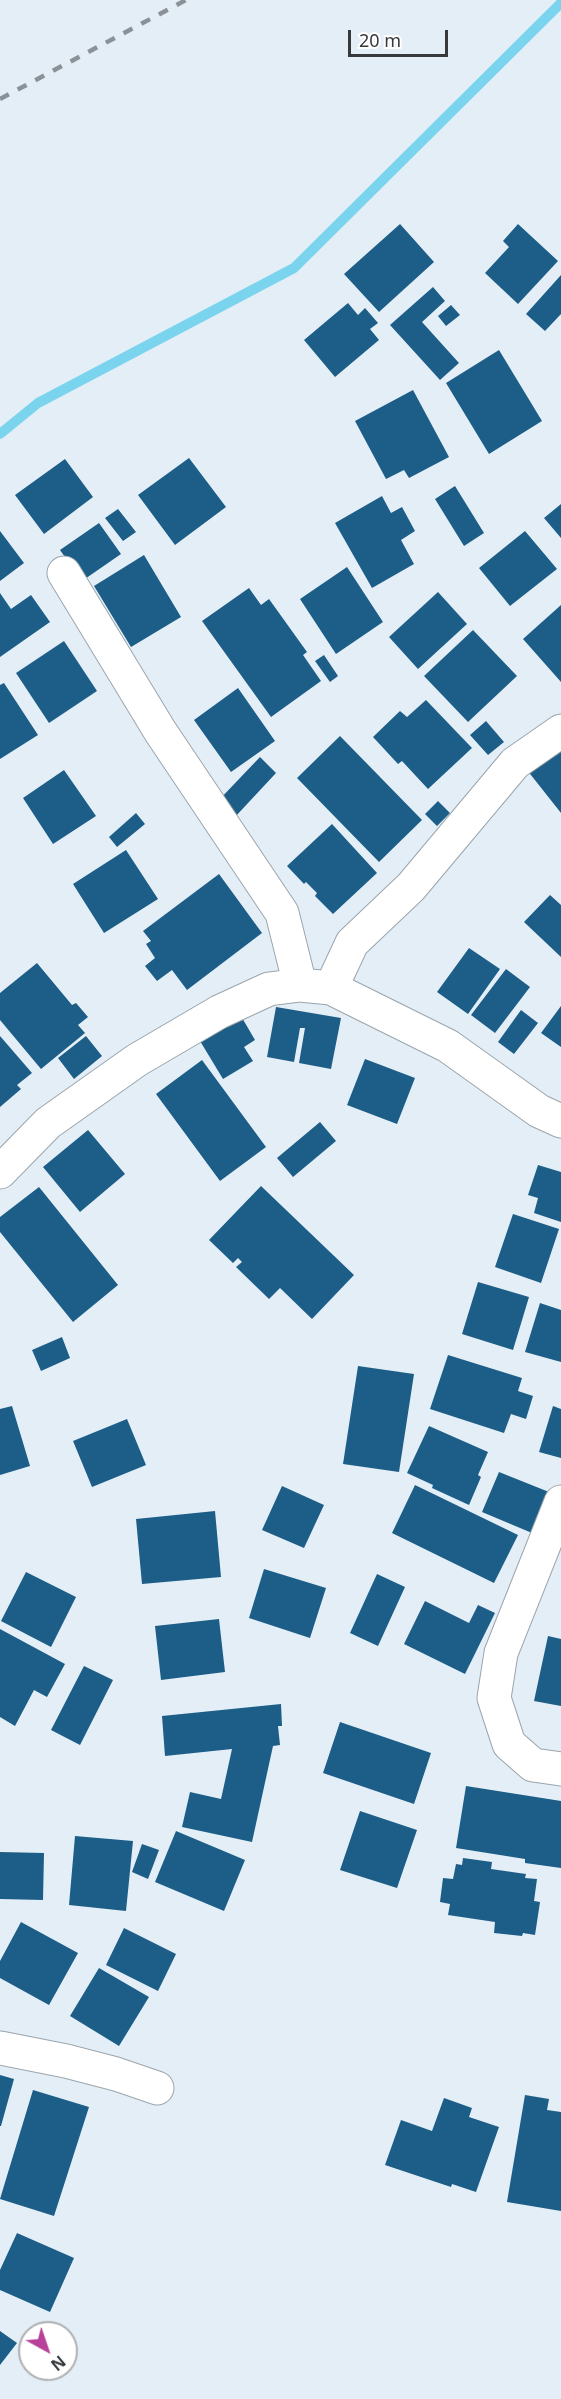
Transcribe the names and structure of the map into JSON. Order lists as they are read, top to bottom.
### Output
{
  "scale_bar": "20 m",
  "north": "bottom right"
}
